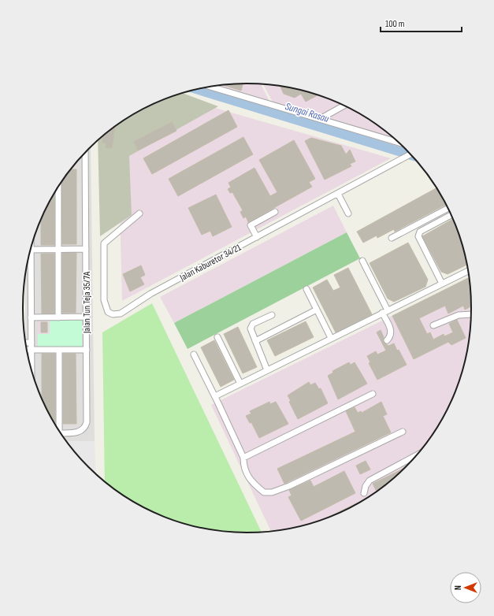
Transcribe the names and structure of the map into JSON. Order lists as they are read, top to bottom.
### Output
{
  "streets": {
    "street": ["Jalan Kaburetor 34/21", "Jalan Tun Teja 35/7A"]
  },
  "water": ["Sungai Rasau"],
  "scale_bar": "100 m",
  "north": "left"
}
